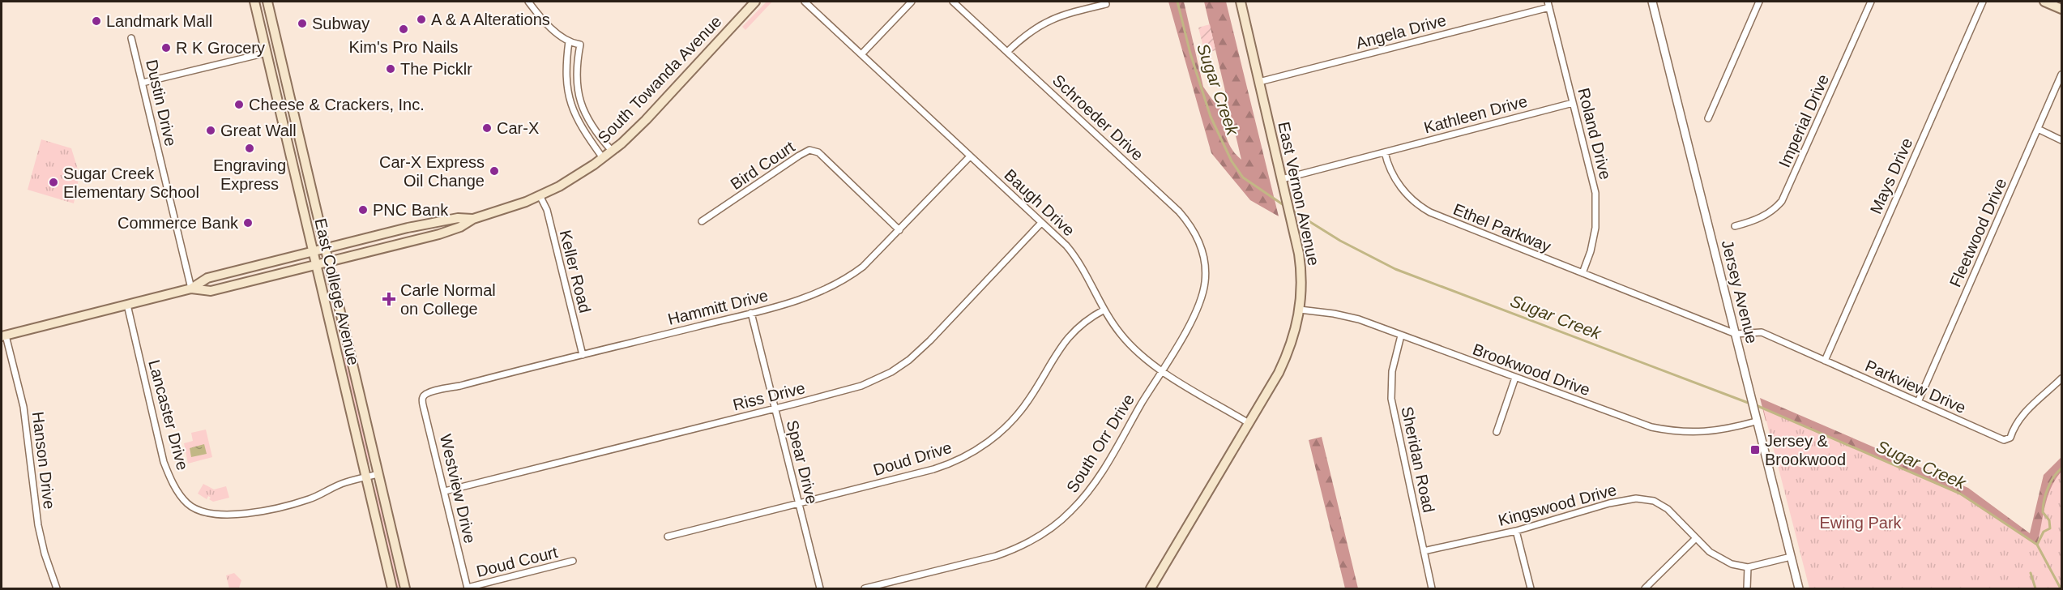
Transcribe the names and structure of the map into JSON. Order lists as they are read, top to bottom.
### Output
{
  "streets": {
    "main road": ["South Towanda Avenue", "East Vernon Avenue", "East College Avenue"],
    "street": [
      "Angela Drive",
      "Dustin Drive",
      "Kathleen Drive",
      "Schroeder Drive",
      "Imperial Drive",
      "Roland Drive",
      "Bird Court",
      "Mays Drive",
      "Baugh Drive",
      "Ethel Parkway",
      "Fleetwood Drive",
      "Keller Road",
      "Jersey Avenue",
      "Hammitt Drive",
      "Brookwood Drive",
      "Parkview Drive",
      "Riss Drive",
      "Lancaster Drive",
      "South Orr Drive",
      "Doud Drive",
      "Sheridan Road",
      "Hanson Drive",
      "Spear Drive",
      "Westview Drive",
      "Kingswood Drive",
      "Doud Court"
    ]
  },
  "crossings": [
    ["Angela Drive", "Roland Drive"],
    ["Angela Drive", "East Vernon Avenue"],
    ["South Towanda Avenue", "Dustin Drive"],
    ["South Towanda Avenue", "Keller Road"],
    ["South Towanda Avenue", "East College Avenue"],
    ["Kathleen Drive", "Roland Drive"],
    ["Kathleen Drive", "Ethel Parkway"],
    ["Schroeder Drive", "South Orr Drive"],
    ["Roland Drive", "Ethel Parkway"],
    ["Bird Court", "Hammitt Drive"],
    ["Mays Drive", "Parkview Drive"],
    ["East Vernon Avenue", "Baugh Drive"],
    ["East Vernon Avenue", "Brookwood Drive"],
    ["Baugh Drive", "Hammitt Drive"],
    ["Baugh Drive", "Riss Drive"],
    ["Baugh Drive", "South Orr Drive"],
    ["Baugh Drive", "Doud Drive"],
    ["Ethel Parkway", "Jersey Avenue"],
    ["Ethel Parkway", "Parkview Drive"],
    ["Fleetwood Drive", "Parkview Drive"],
    ["Keller Road", "Hammitt Drive"],
    ["East College Avenue", "Lancaster Drive"],
    ["Jersey Avenue", "Brookwood Drive"],
    ["Jersey Avenue", "Parkview Drive"],
    ["Hammitt Drive", "Spear Drive"],
    ["Hammitt Drive", "Westview Drive"],
    ["Brookwood Drive", "Sheridan Road"],
    ["Riss Drive", "Spear Drive"],
    ["Riss Drive", "Westview Drive"],
    ["Doud Drive", "Spear Drive"],
    ["Sheridan Road", "Kingswood Drive"],
    ["Westview Drive", "Doud Court"]
  ],
  "water": ["Sugar Creek"],
  "parks": ["Ewing Park"],
  "places": {
    "other": [
      "A & A Alterations",
      "Landmark Mall",
      "Subway",
      "Kim's Pro Nails",
      "R K Grocery",
      "The Picklr",
      "Cheese & Crackers, Inc.",
      "Car-X",
      "Great Wall",
      "Engraving Express",
      "Car-X Express Oil Change",
      "Sugar Creek Elementary School",
      "PNC Bank",
      "Commerce Bank"
    ],
    "health": ["Carle Normal on College"],
    "transit": ["Jersey & Brookwood"]
  }
}
